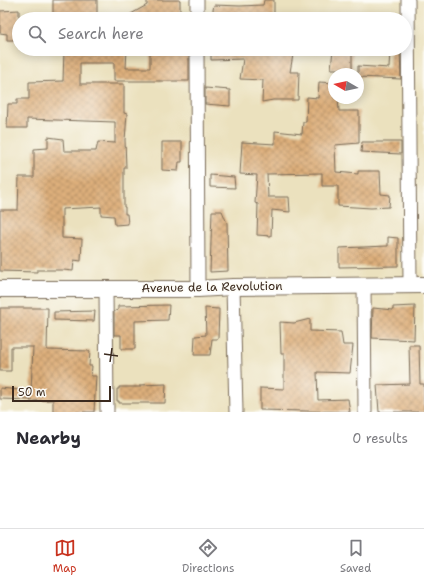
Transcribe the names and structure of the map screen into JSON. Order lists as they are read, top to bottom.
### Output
{
  "streets": {
    "street": ["Avenue de la Revolution"]
  },
  "scale_bar": "50 m",
  "north": "left",
  "page": {
    "search": "Search here",
    "scale": "50 m",
    "heading": ["Nearby", "0 results"],
    "nav": ["Map", "Directions", "Saved"]
  }
}
